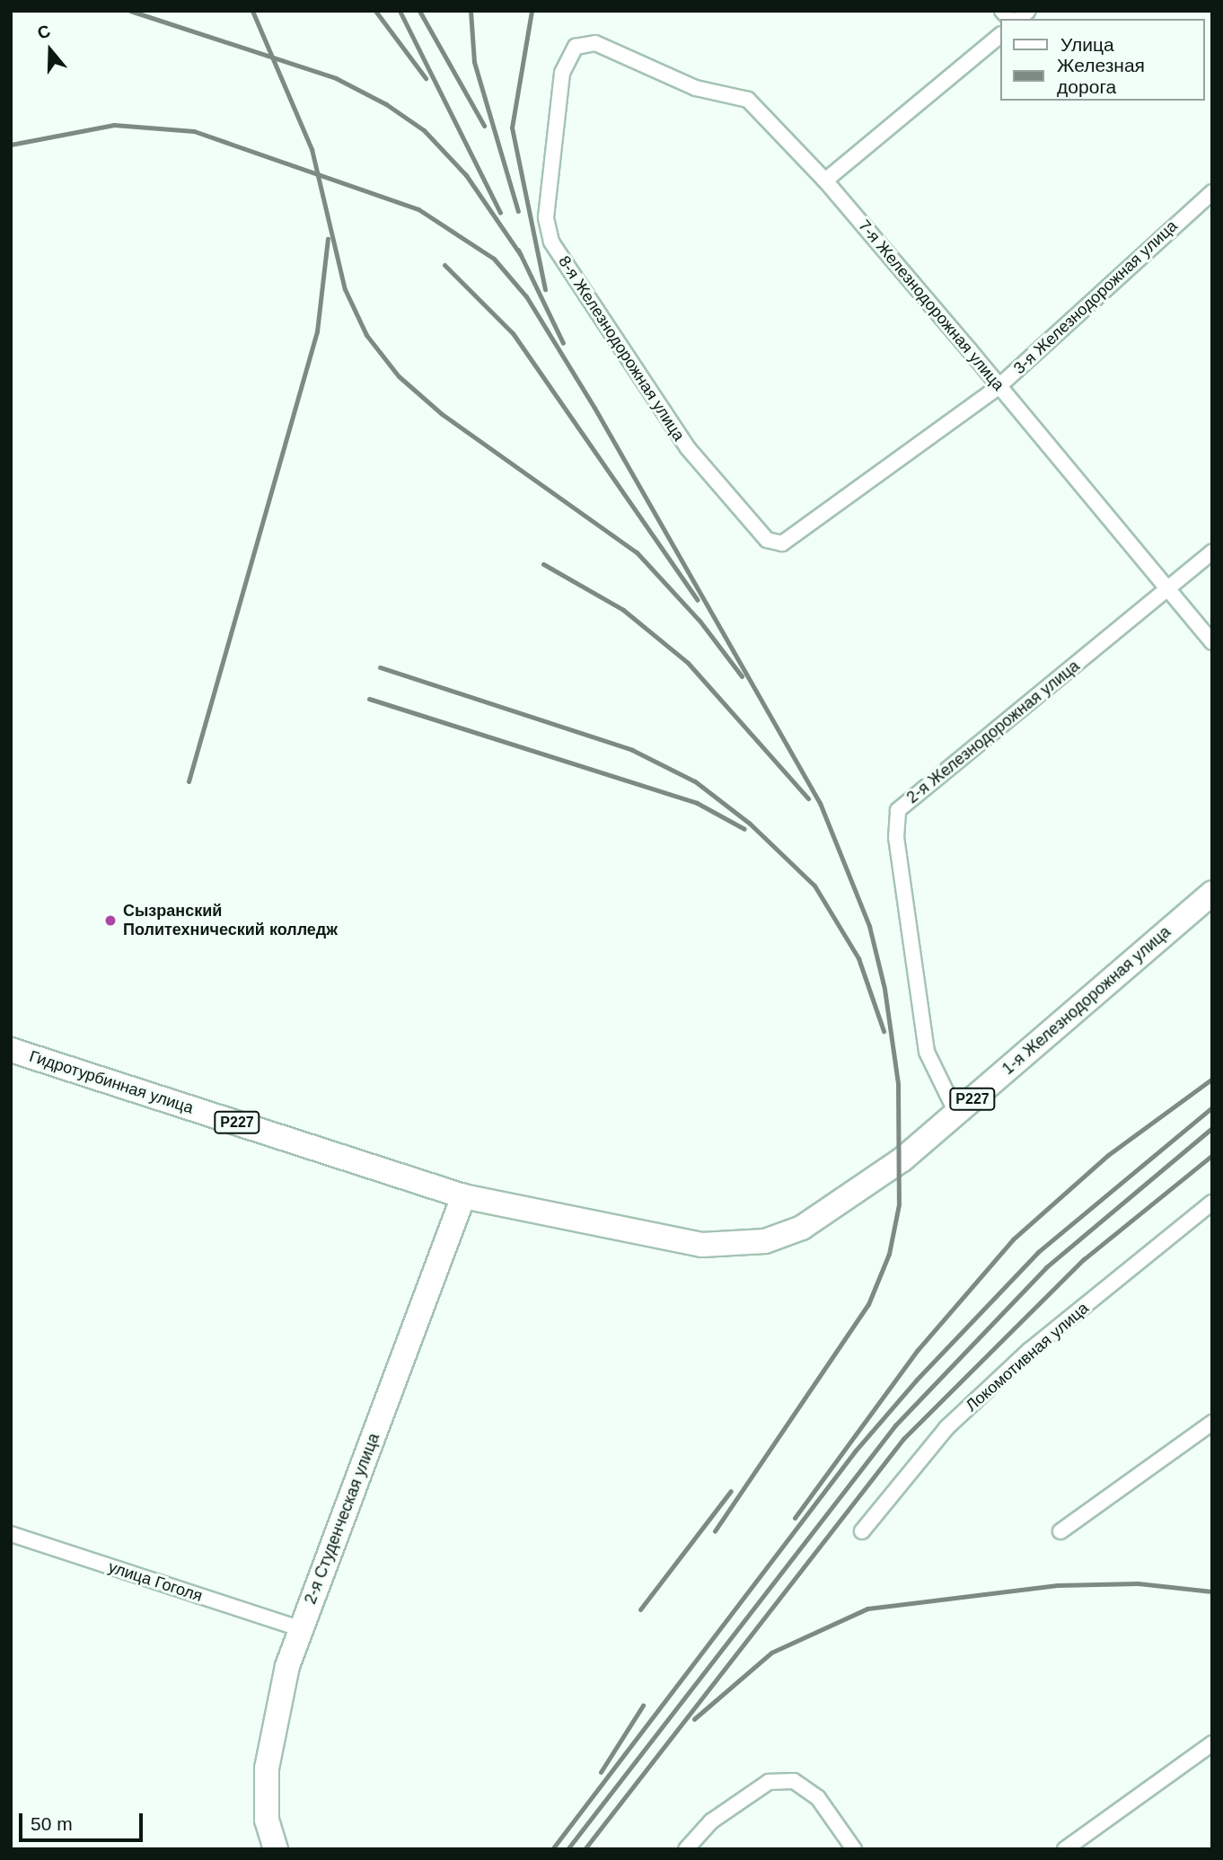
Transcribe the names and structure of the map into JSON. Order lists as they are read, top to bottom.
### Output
{
  "streets": {
    "main road": [
      "1-я Железнодорожная улица",
      "Гидротурбинная улица",
      "Р227",
      "2-я Студенческая улица"
    ],
    "street": [
      "3-я Железнодорожная улица",
      "7-я Железнодорожная улица",
      "8-я Железнодорожная улица",
      "2-я Железнодорожная улица",
      "Локомотивная улица",
      "улица Гоголя"
    ]
  },
  "crossings": [
    ["3-я Железнодорожная улица", "7-я Железнодорожная улица"],
    ["3-я Железнодорожная улица", "8-я Железнодорожная улица"],
    ["7-я Железнодорожная улица", "8-я Железнодорожная улица"],
    ["7-я Железнодорожная улица", "2-я Железнодорожная улица"],
    ["2-я Железнодорожная улица", "1-я Железнодорожная улица"],
    ["1-я Железнодорожная улица", "Гидротурбинная улица"],
    ["1-я Железнодорожная улица", "2-я Студенческая улица"],
    ["Гидротурбинная улица", "2-я Студенческая улица"],
    ["2-я Студенческая улица", "улица Гоголя"]
  ],
  "places": ["Сызранский Политехнический колледж"],
  "legend": ["Улица", "Железная дорога"],
  "scale_bar": "50 m",
  "north": "top"
}
